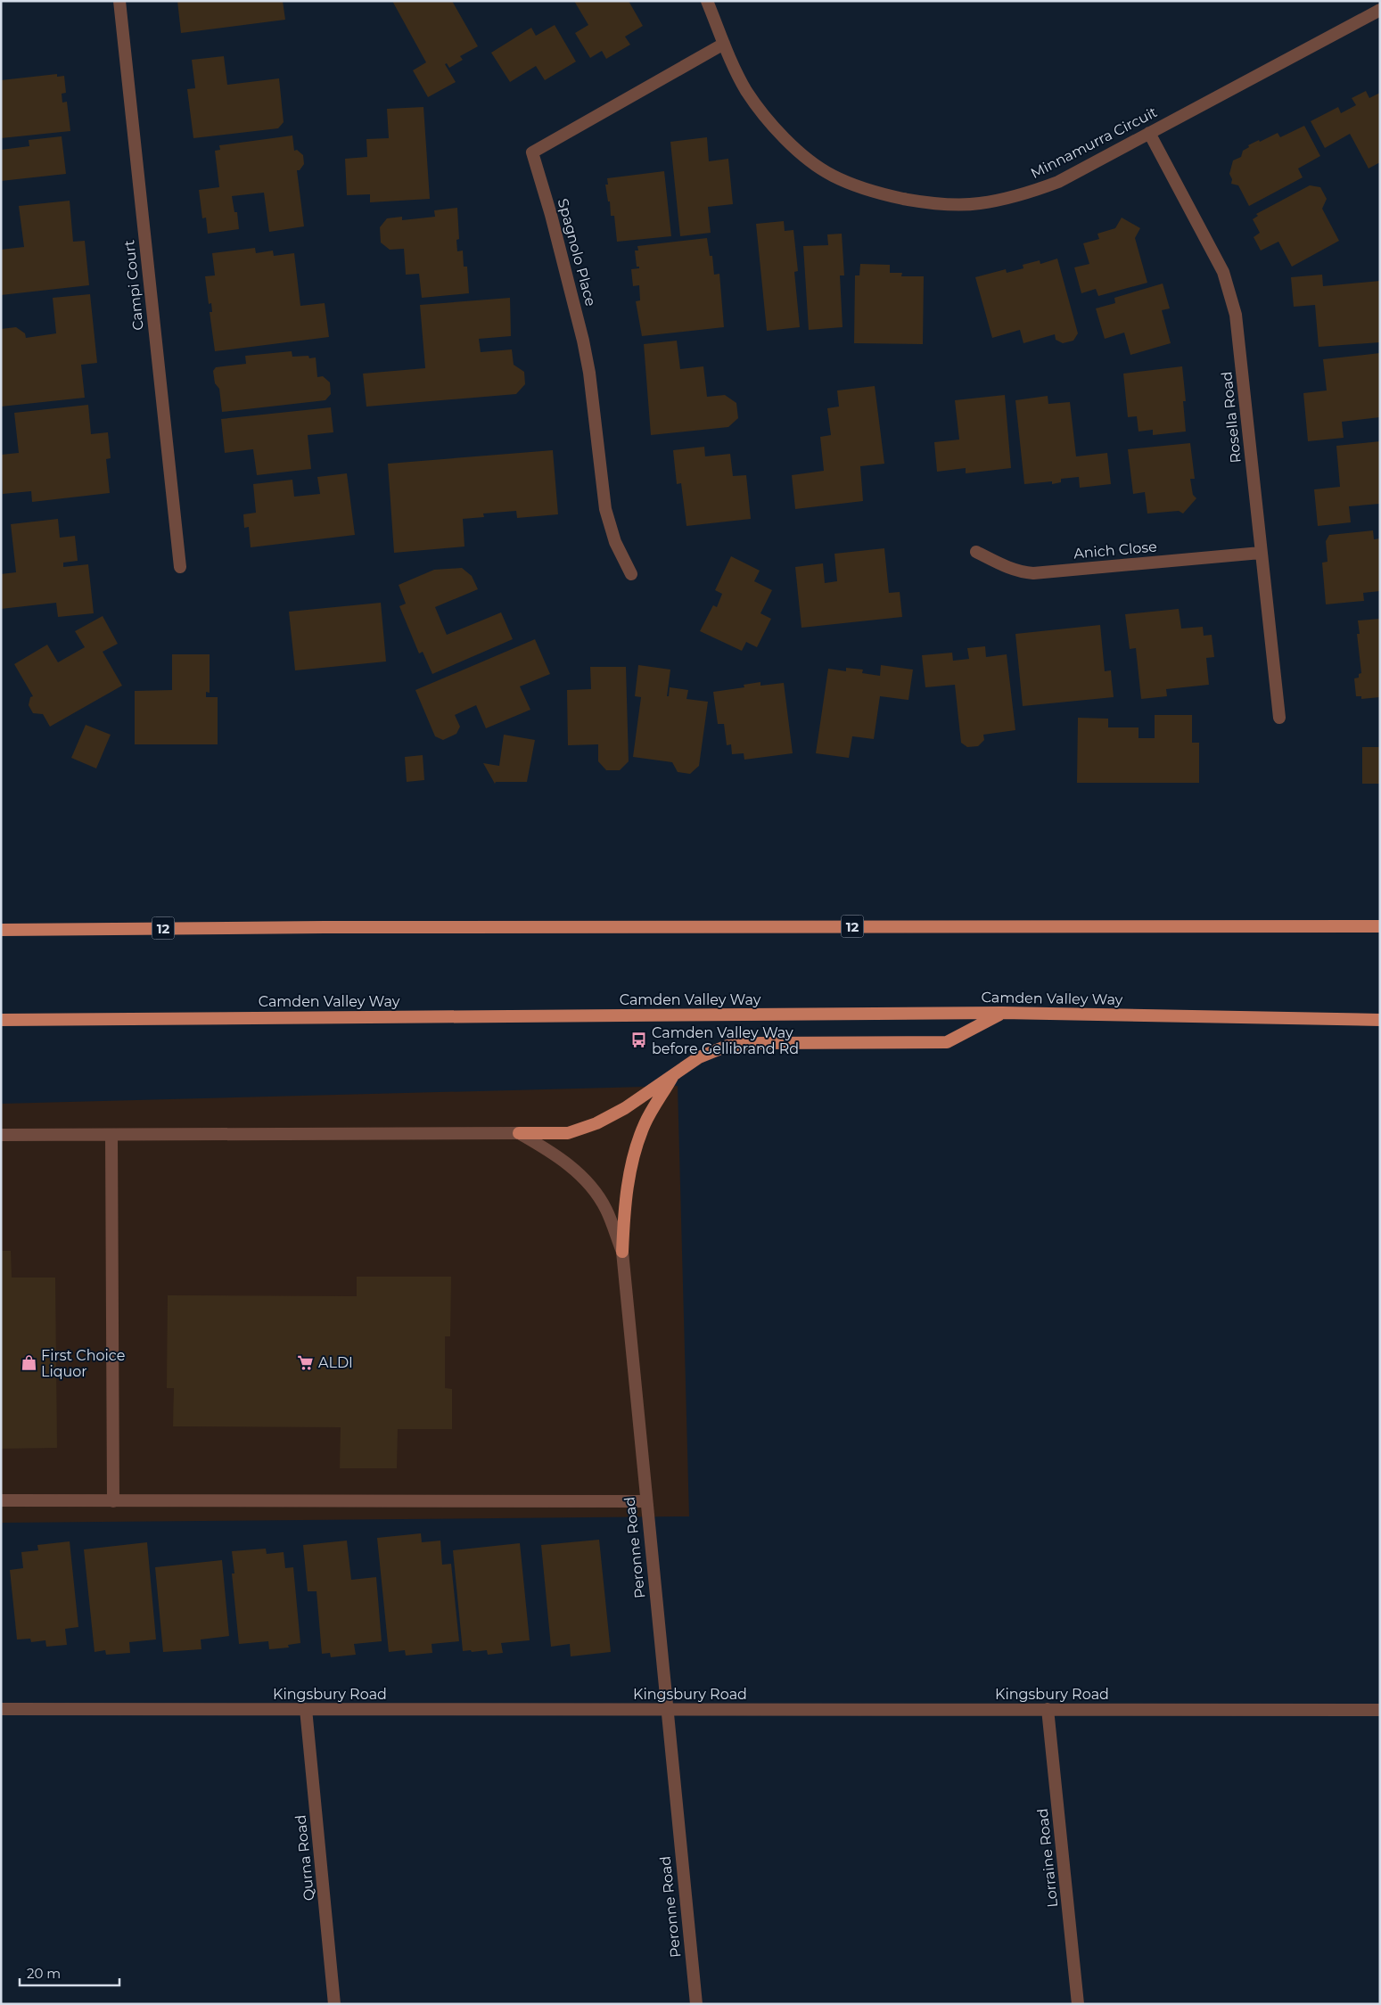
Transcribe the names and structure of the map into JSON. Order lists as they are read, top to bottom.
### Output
{
  "streets": {
    "main road": ["12", "Camden Valley Way"],
    "street": [
      "Minnamurra Circuit",
      "Spagnolo Place",
      "Campi Court",
      "Rosella Road",
      "Anich Close",
      "Peronne Road",
      "Kingsbury Road",
      "Qurna Road",
      "Lorraine Road"
    ]
  },
  "crossings": [
    ["Minnamurra Circuit", "Spagnolo Place"],
    ["Minnamurra Circuit", "Rosella Road"],
    ["Rosella Road", "Anich Close"],
    ["Peronne Road", "Kingsbury Road"],
    ["Kingsbury Road", "Qurna Road"],
    ["Kingsbury Road", "Lorraine Road"]
  ],
  "places": {
    "bus stop": ["Camden Valley Way before Gellibrand Rd"],
    "supermarket": ["ALDI"],
    "shop": ["First Choice Liquor"]
  },
  "scale_bar": "20 m"
}
